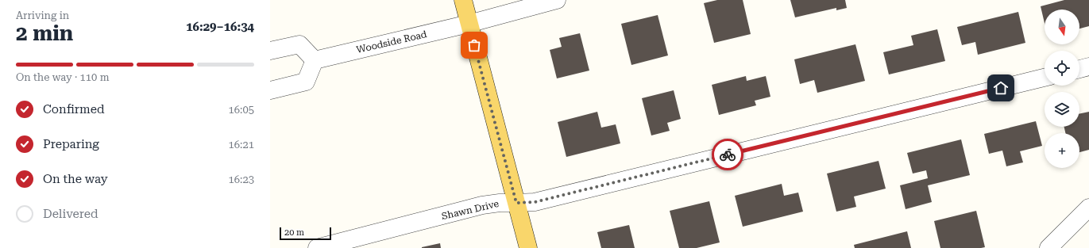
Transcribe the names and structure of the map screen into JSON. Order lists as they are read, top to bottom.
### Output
{
  "streets": {
    "street": ["Woodside Road", "Shawn Drive"]
  },
  "scale_bar": "20 m",
  "north": "bottom",
  "page": {
    "heading": ["2 min", "Arriving in", "16:29–16:34"],
    "map_buttons": "+",
    "bar": "On the way · 110 m",
    "list": [
      ["Confirmed", "16:05"],
      ["Preparing", "16:21"],
      ["On the way", "16:23"],
      "Delivered"
    ],
    "scale": "20 m"
  }
}
